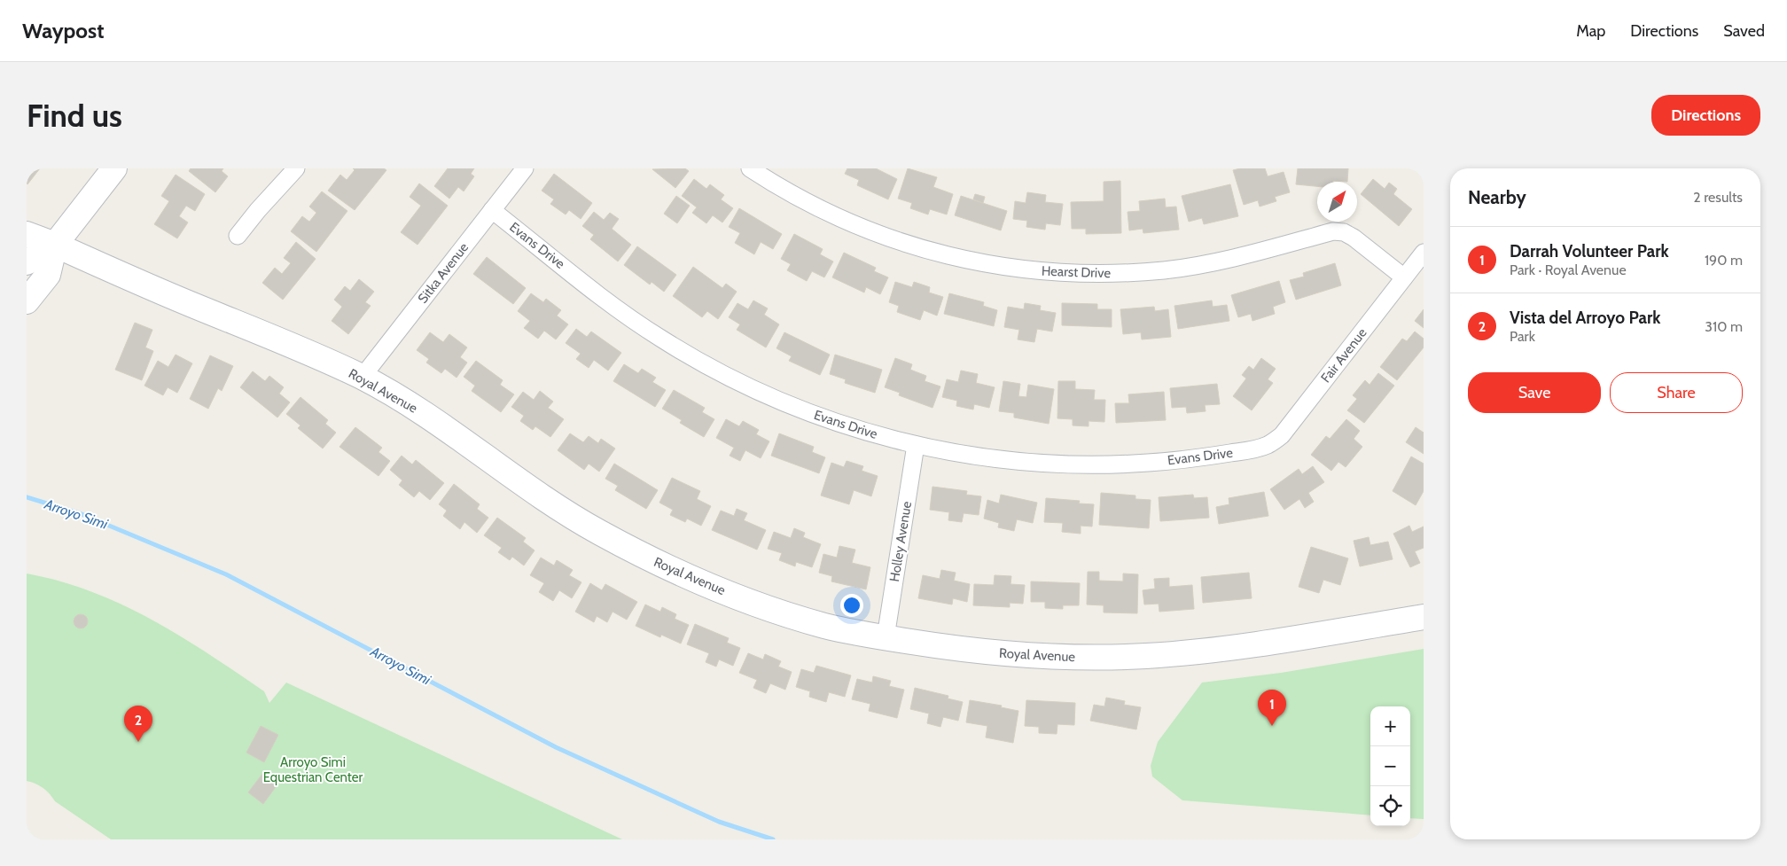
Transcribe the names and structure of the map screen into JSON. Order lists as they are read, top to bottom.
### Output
{
  "streets": {
    "main road": ["Royal Avenue"],
    "street": [
      "Evans Drive",
      "Hearst Drive",
      "Sitka Avenue",
      "Fair Avenue",
      "Holley Avenue"
    ]
  },
  "crossings": [
    ["Evans Drive", "Sitka Avenue"],
    ["Evans Drive", "Fair Avenue"],
    ["Evans Drive", "Holley Avenue"],
    ["Hearst Drive", "Fair Avenue"],
    ["Sitka Avenue", "Royal Avenue"],
    ["Royal Avenue", "Holley Avenue"]
  ],
  "water": ["Arroyo Simi"],
  "parks": ["Arroyo Simi Equestrian Center"],
  "north": "top right",
  "page": {
    "header": "Waypost",
    "nav": ["Map", "Directions", "Saved"],
    "buttons": [
      "Directions",
      ["Save", "Share"]
    ],
    "title": "Find us",
    "heading": ["Nearby", "2 results"],
    "list": [
      {
        "mark": "1",
        "name": "Darrah Volunteer Park",
        "note": "Park · Royal Avenue",
        "value": "190 m"
      },
      {
        "mark": "2",
        "name": "Vista del Arroyo Park",
        "note": "Park",
        "value": "310 m"
      }
    ],
    "pins": ["1", "2"],
    "map_buttons": ["+", "−"]
  }
}
